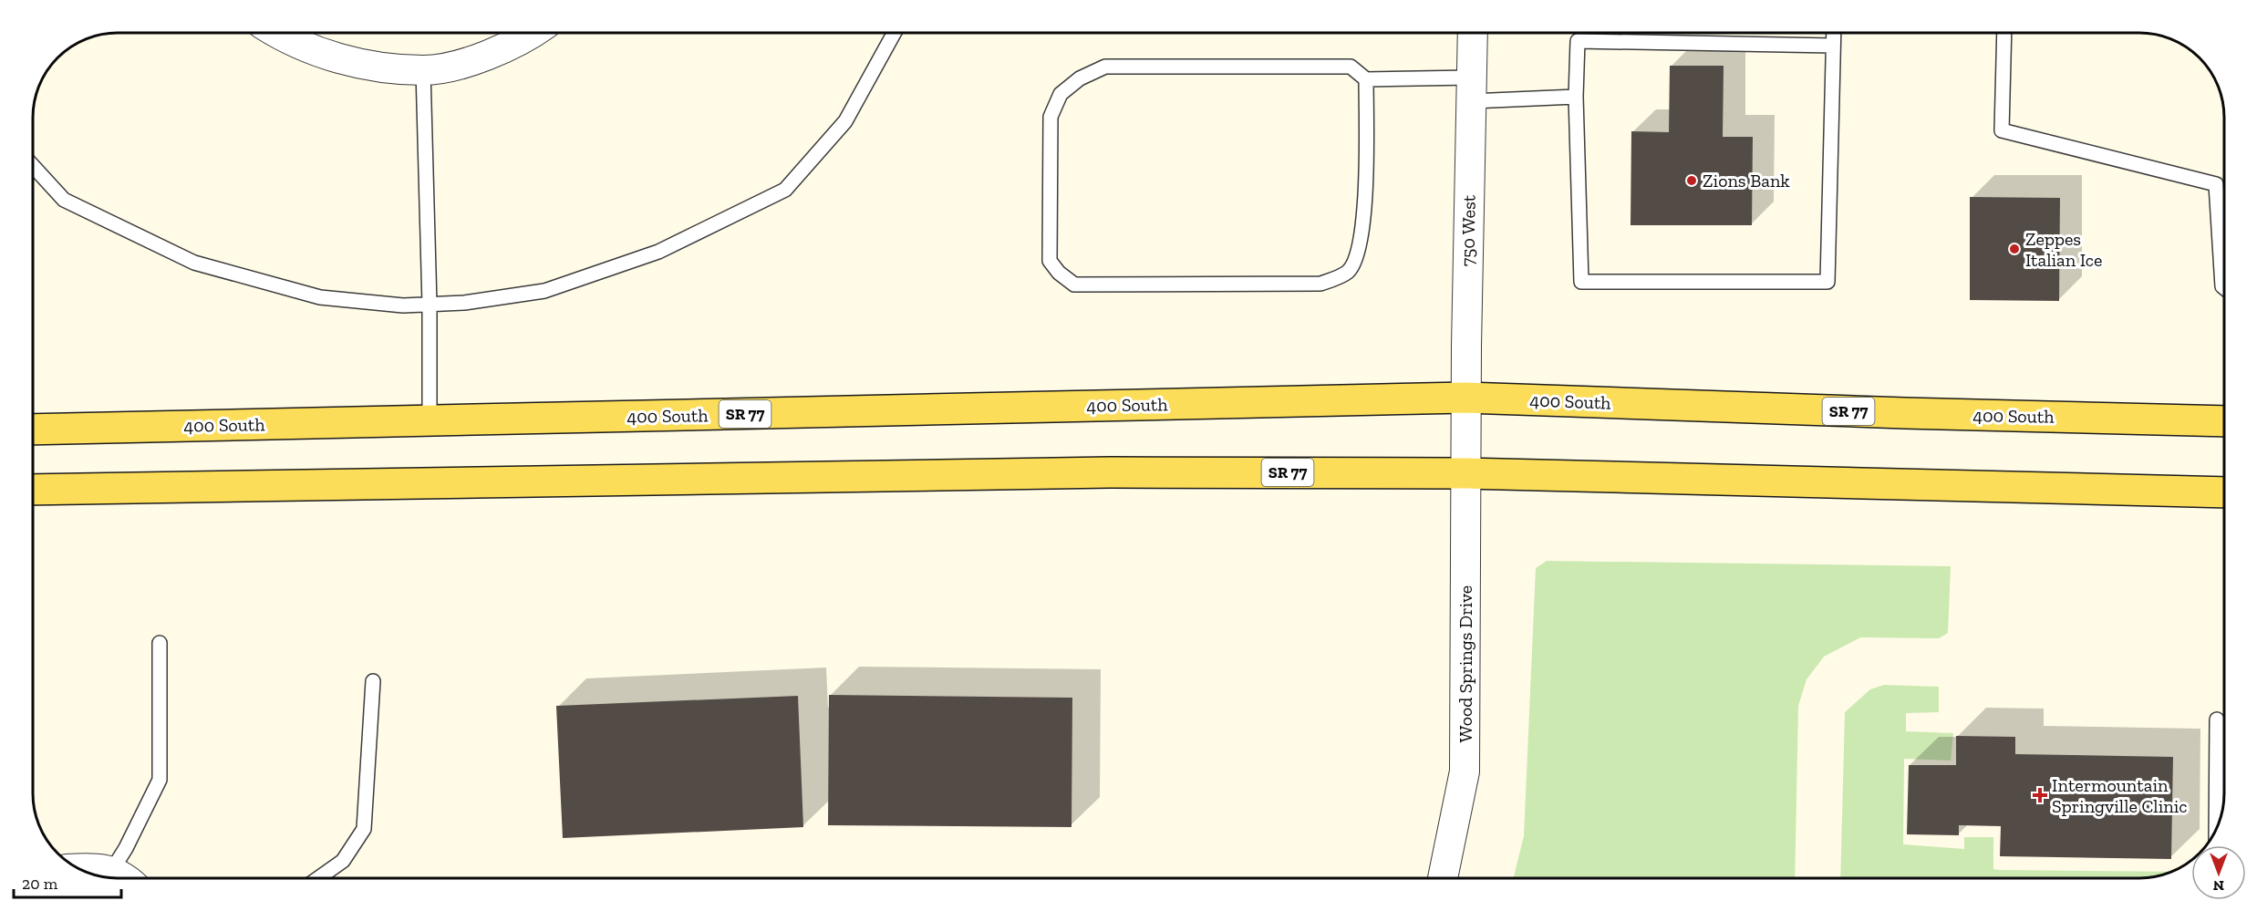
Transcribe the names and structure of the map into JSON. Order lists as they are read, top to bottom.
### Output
{
  "streets": {
    "main road": ["400 South", "SR 77"],
    "street": ["750 West", "Wood Springs Drive"]
  },
  "crossings": [
    ["750 West", "400 South"],
    ["750 West", "Wood Springs Drive"],
    ["SR 77", "Wood Springs Drive"]
  ],
  "places": {
    "other": ["Zions Bank", "Zeppes Italian Ice"],
    "health": ["Intermountain Springville Clinic"]
  },
  "scale_bar": "20 m",
  "north": "bottom"
}
